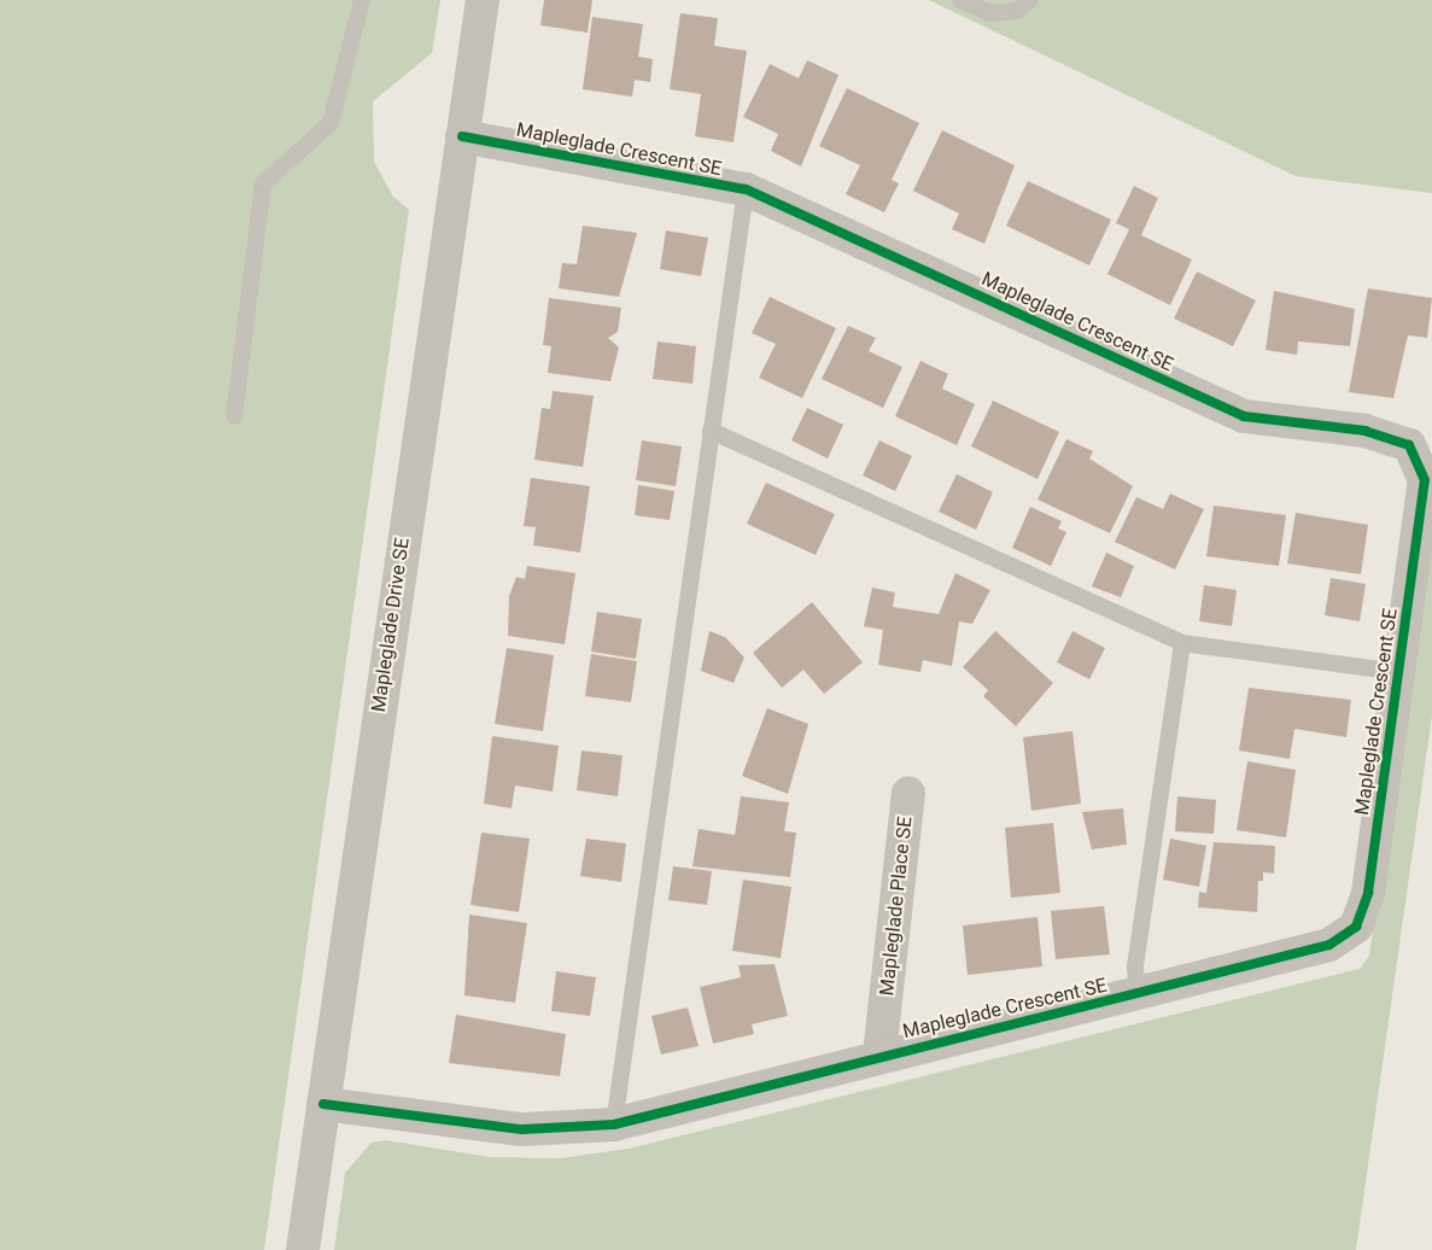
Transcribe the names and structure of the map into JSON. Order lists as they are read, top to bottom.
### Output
{
  "streets": {
    "street": ["Mapleglade Crescent SE", "Mapleglade Drive SE", "Mapleglade Place SE"]
  },
  "crossings": [
    ["Mapleglade Crescent SE", "Mapleglade Drive SE"],
    ["Mapleglade Crescent SE", "Mapleglade Place SE"]
  ]
}
